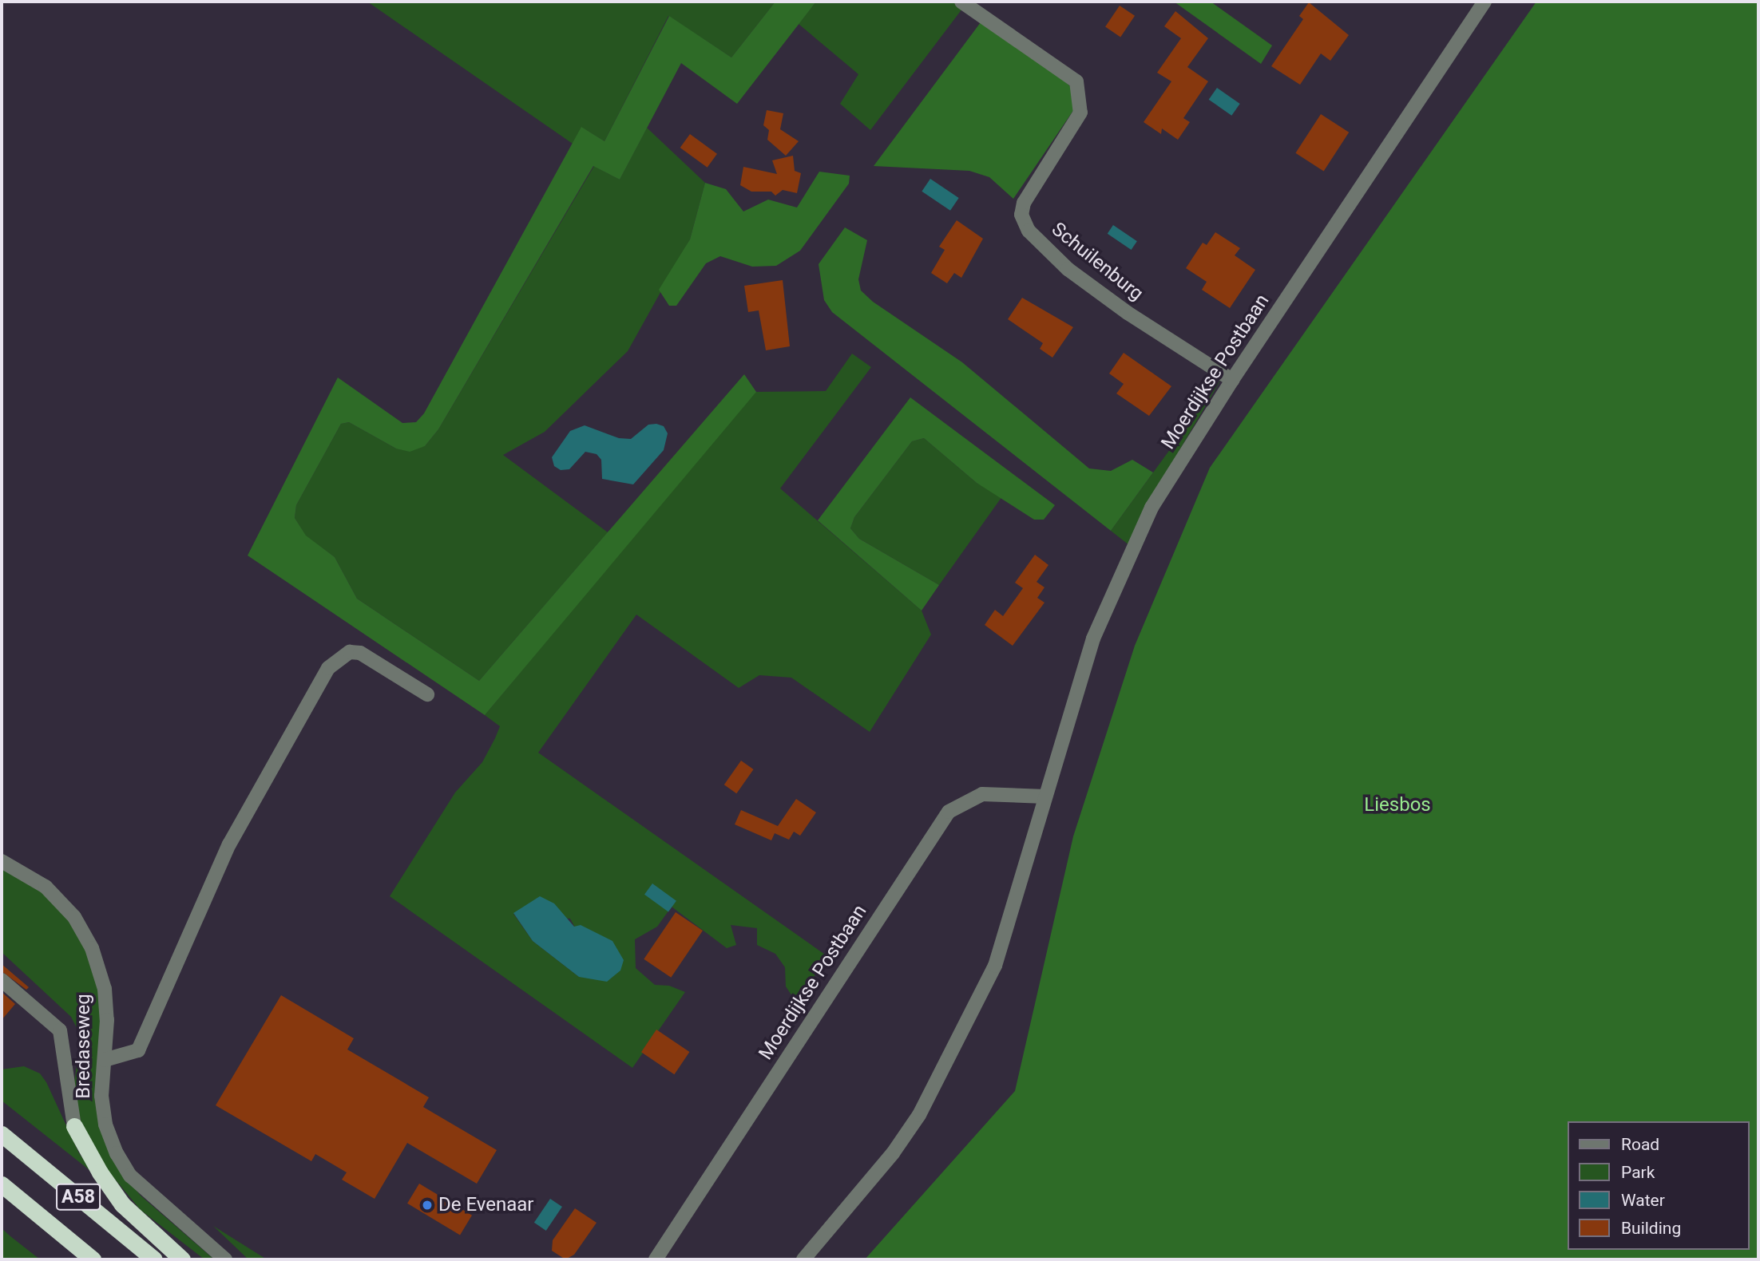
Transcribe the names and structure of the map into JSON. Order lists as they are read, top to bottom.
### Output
{
  "streets": {
    "highway": ["A58"],
    "street": ["Schuilenburg", "Moerdijkse Postbaan", "Bredaseweg"]
  },
  "crossings": [
    ["Schuilenburg", "Moerdijkse Postbaan"]
  ],
  "parks": ["Liesbos"],
  "places": ["De Evenaar"],
  "legend": [
    "Road",
    "Park",
    "Water",
    "Building"
  ]
}
